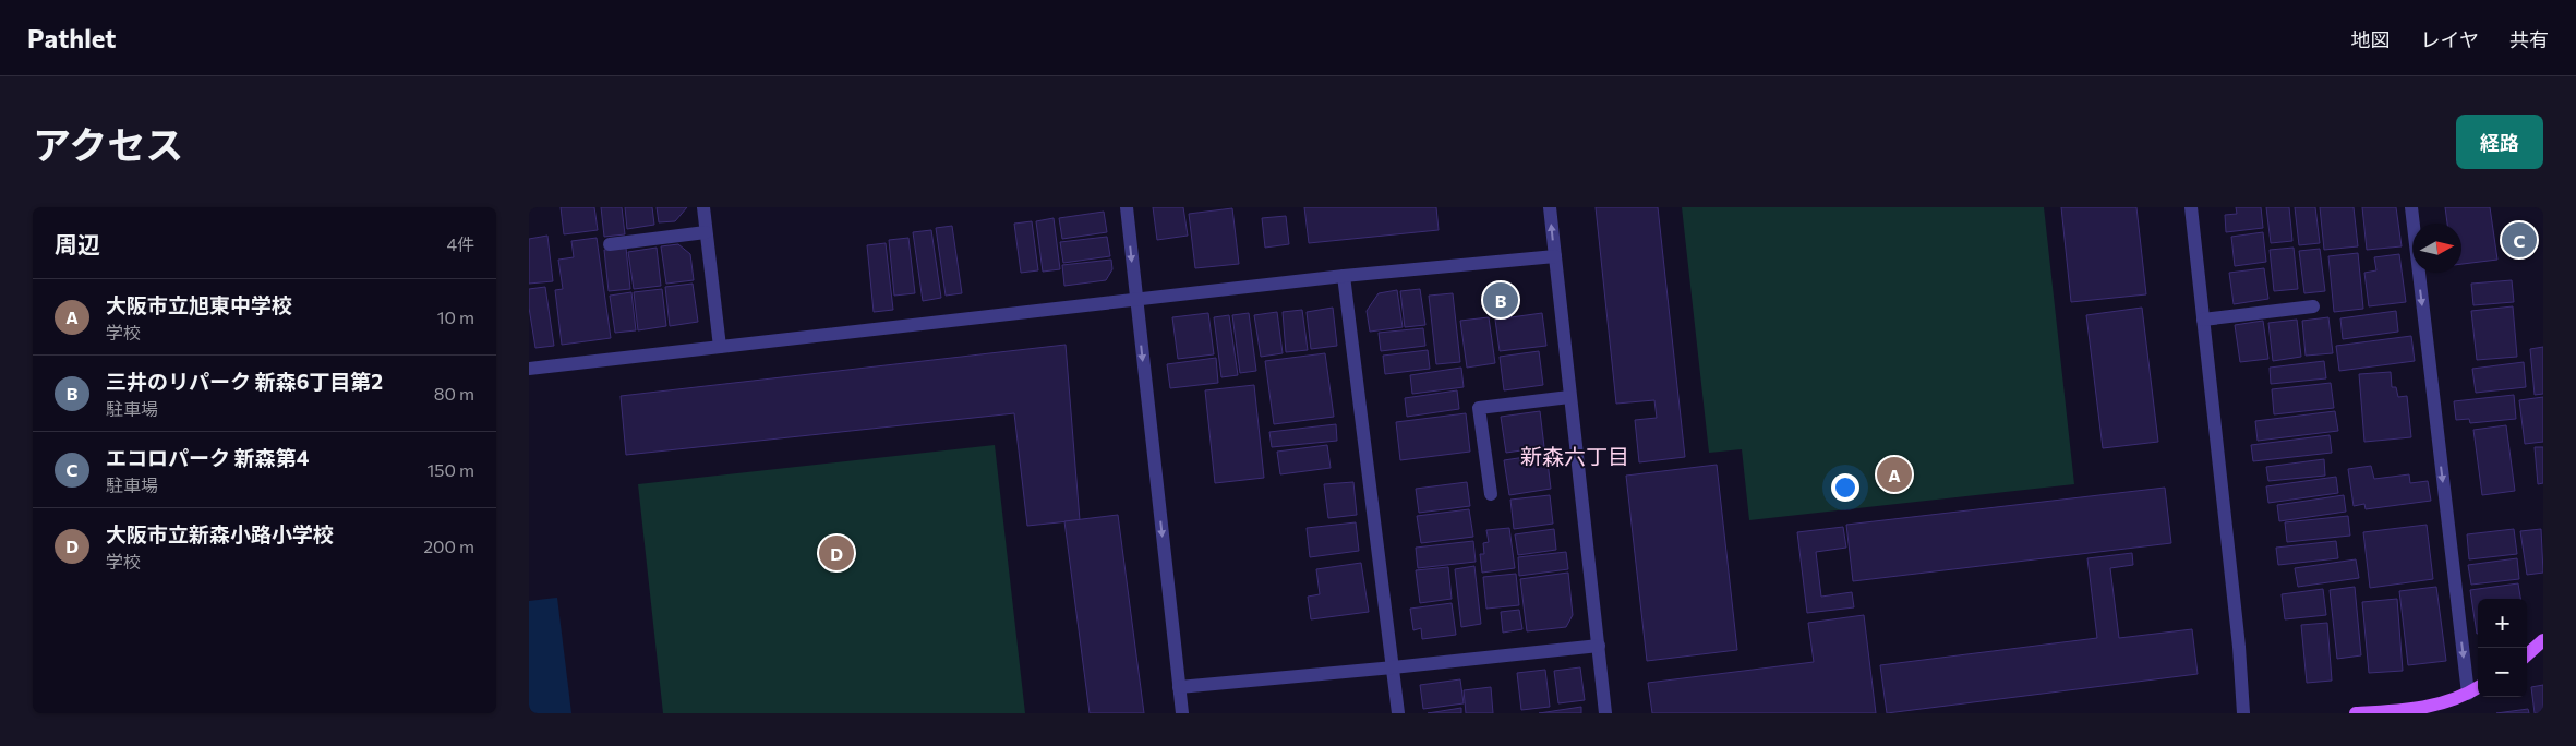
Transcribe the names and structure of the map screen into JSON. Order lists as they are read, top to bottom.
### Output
{
  "districts": ["新森六丁目"],
  "north": "right",
  "page": {
    "header": "Pathlet",
    "nav": ["地図", "レイヤ", "共有"],
    "title": "アクセス",
    "buttons": "経路",
    "heading": ["周辺", "4件"],
    "pins": [
      "C",
      "B",
      "A",
      "D"
    ],
    "list": [
      {
        "mark": "A",
        "name": "大阪市立旭東中学校",
        "note": "学校",
        "value": "10 m"
      },
      {
        "mark": "B",
        "name": "三井のリパーク 新森6丁目第2",
        "note": "駐車場",
        "value": "80 m"
      },
      {
        "mark": "C",
        "name": "エコロパーク 新森第4",
        "note": "駐車場",
        "value": "150 m"
      },
      {
        "mark": "D",
        "name": "大阪市立新森小路小学校",
        "note": "学校",
        "value": "200 m"
      }
    ],
    "map_buttons": ["+", "−"]
  }
}
